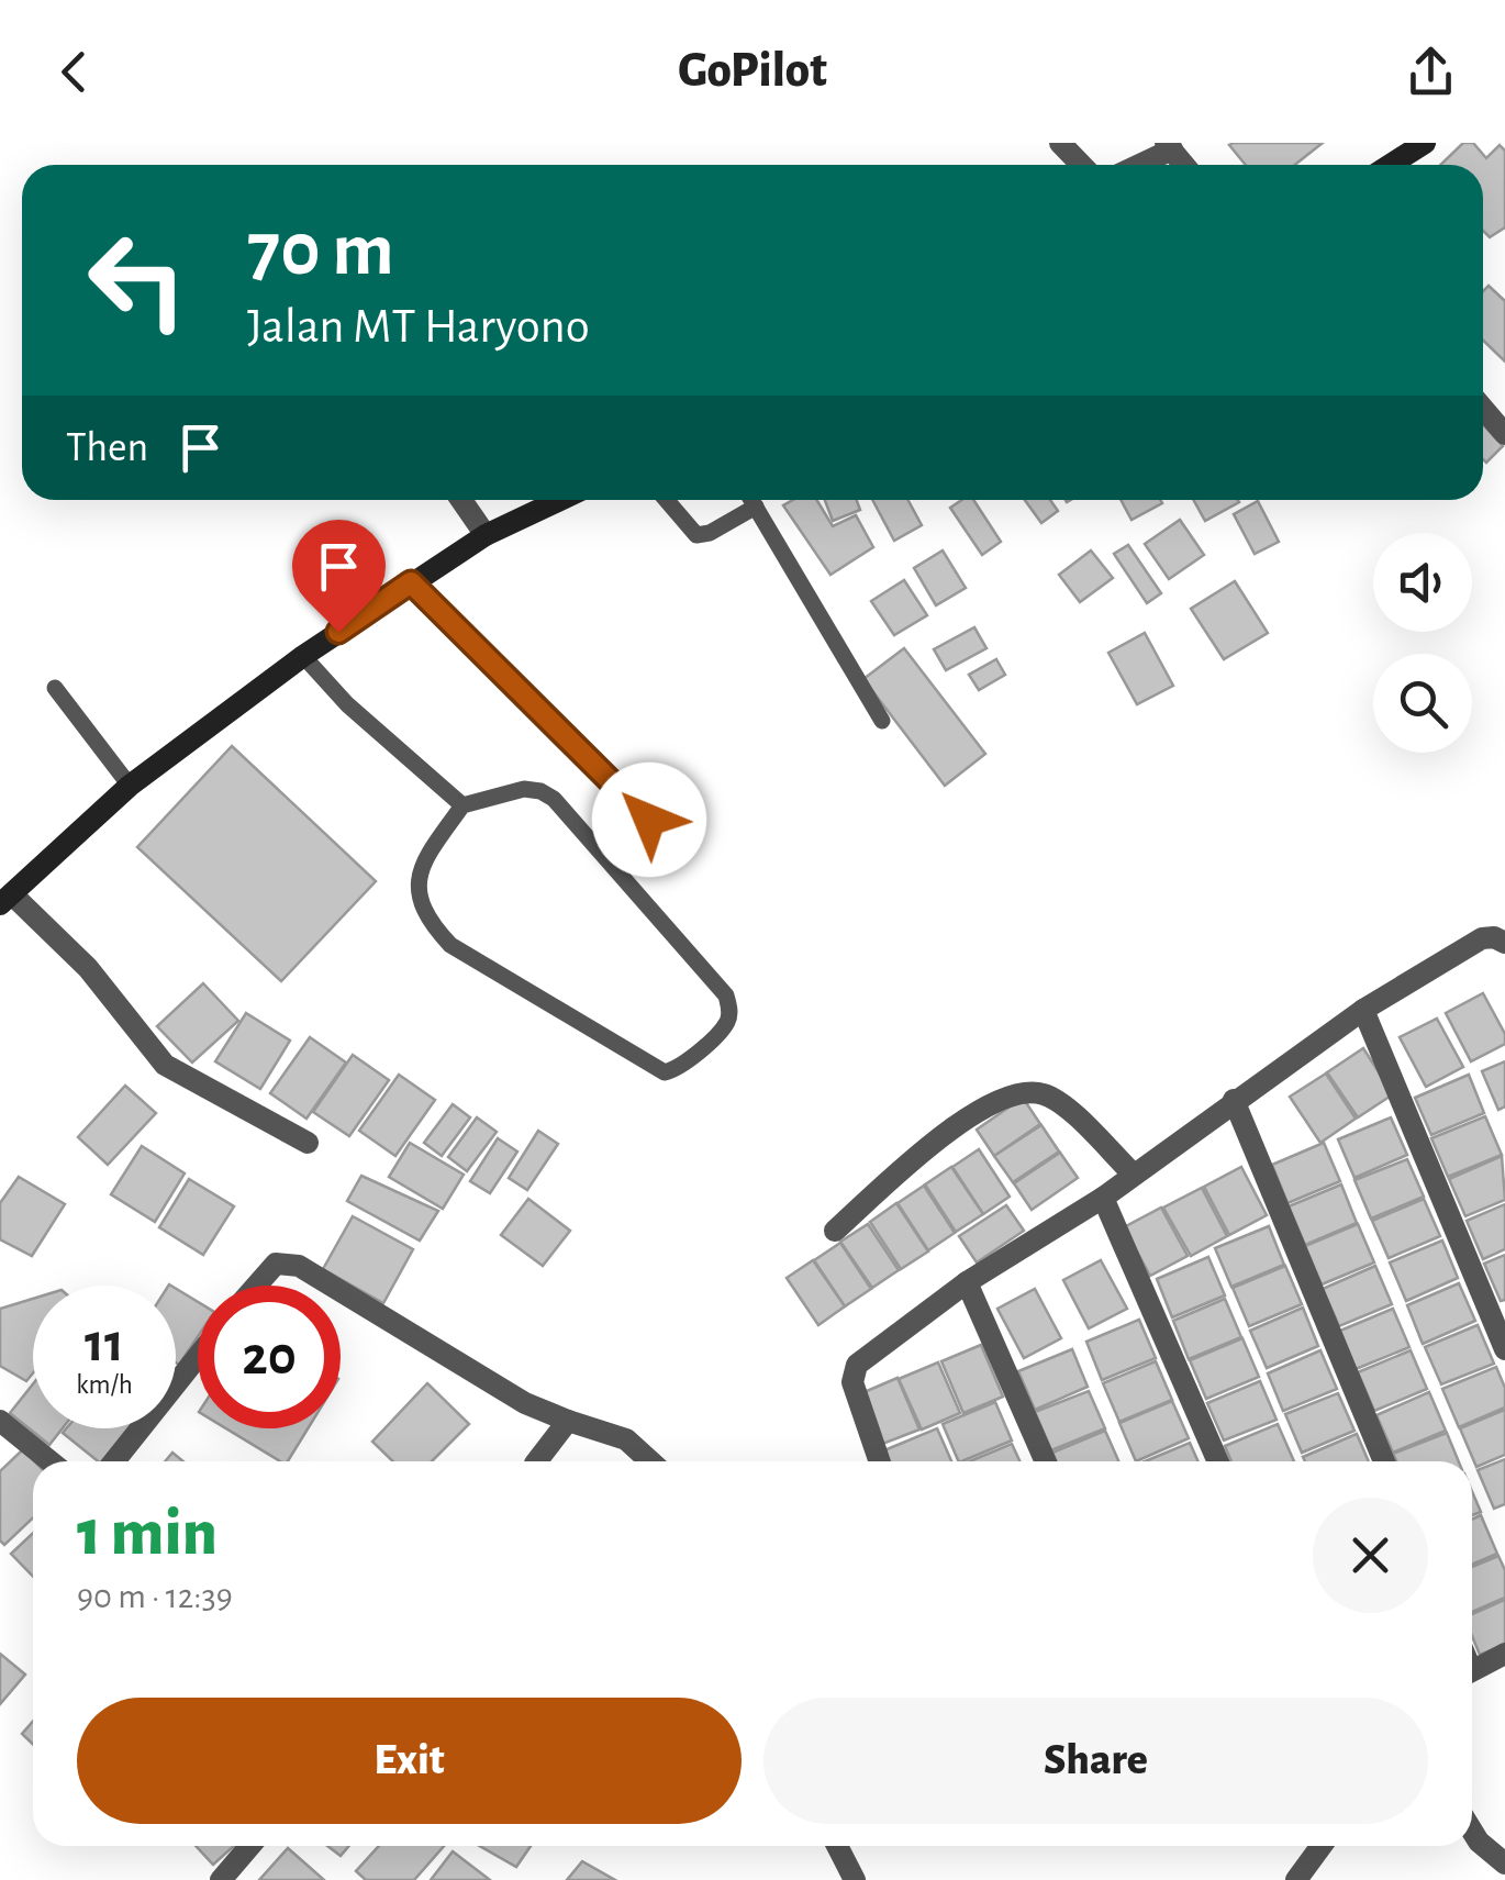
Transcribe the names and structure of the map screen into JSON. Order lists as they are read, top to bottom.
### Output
{
  "page": {
    "header": "GoPilot",
    "turn": ["70 m", "Jalan MT Haryono"],
    "then": "Then",
    "speed": "11 km/h",
    "limit": "20",
    "heading": ["1 min", "90 m · 12:39"],
    "buttons": ["Exit", "Share"]
  }
}
